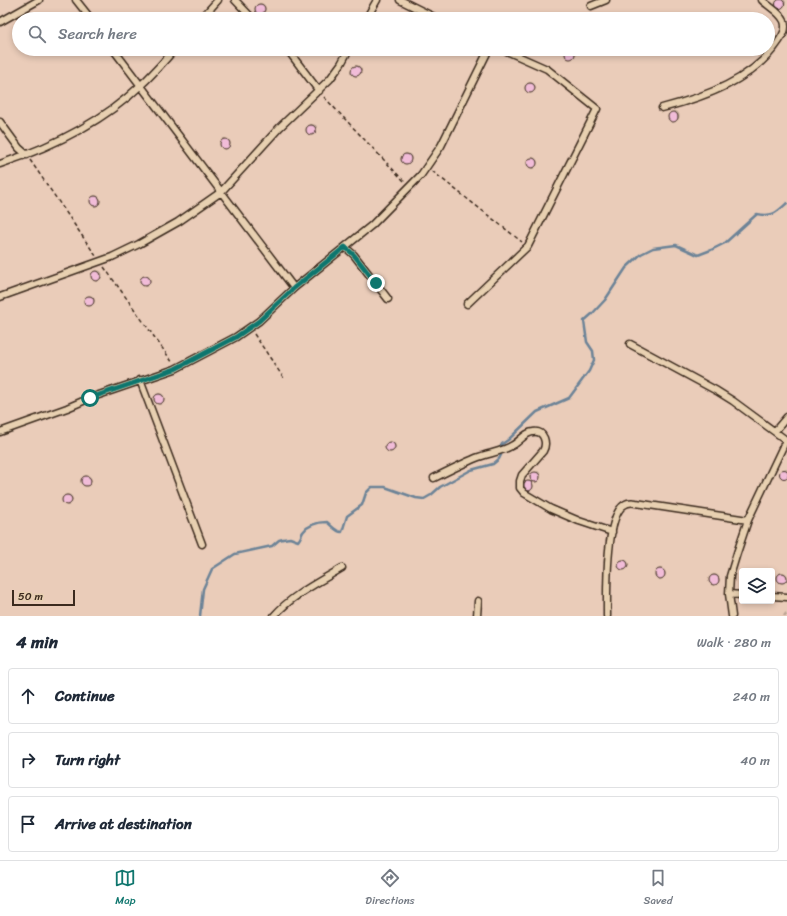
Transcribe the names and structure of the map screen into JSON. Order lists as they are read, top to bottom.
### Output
{
  "scale_bar": "50 m",
  "page": {
    "search": "Search here",
    "scale": "50 m",
    "heading": ["4 min", "Walk · 280 m"],
    "list": [
      ["Continue", "240 m"],
      ["Turn right", "40 m"],
      "Arrive at destination"
    ],
    "nav": ["Map", "Directions", "Saved"]
  }
}
